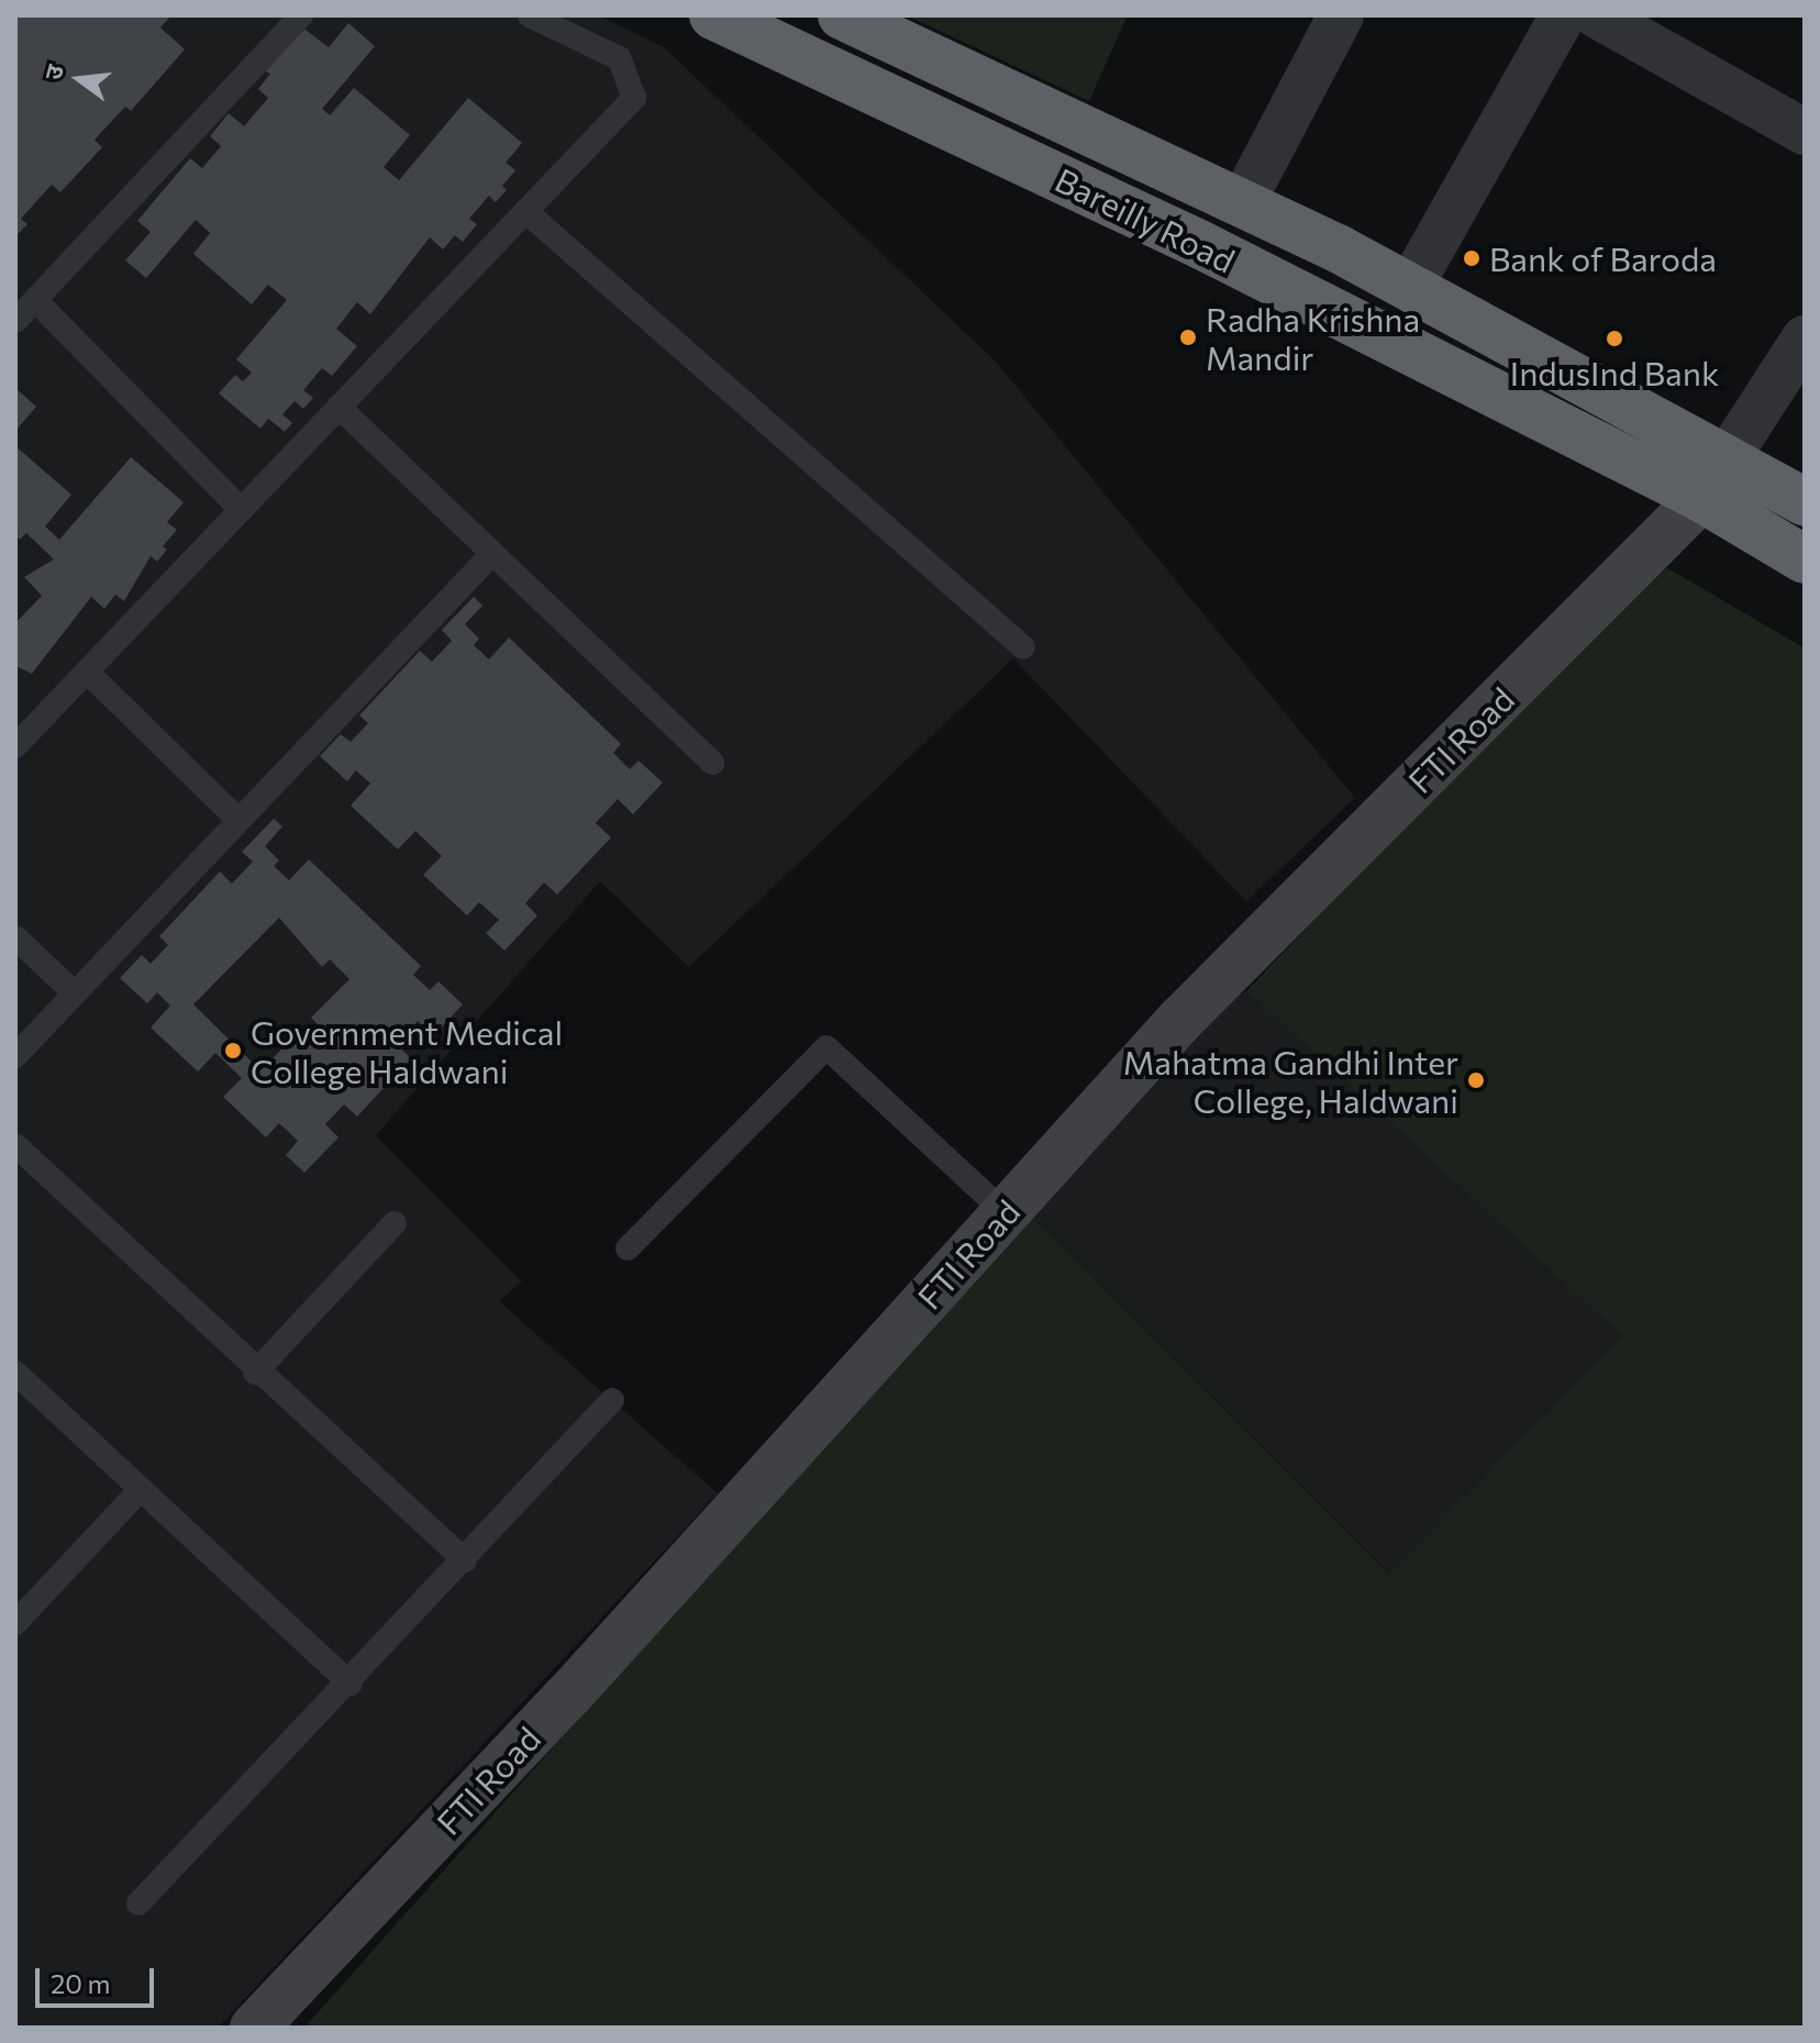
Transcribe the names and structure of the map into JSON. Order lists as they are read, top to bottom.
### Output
{
  "streets": {
    "highway": ["Bareilly Road"],
    "main road": ["FTI Road"]
  },
  "crossings": [
    ["Bareilly Road", "FTI Road"]
  ],
  "places": [
    "Bank of Baroda",
    "Radha Krishna Mandir",
    "IndusInd Bank",
    "Government Medical College Haldwani",
    "Mahatma Gandhi Inter College, Haldwani"
  ],
  "scale_bar": "20 m",
  "north": "left"
}
